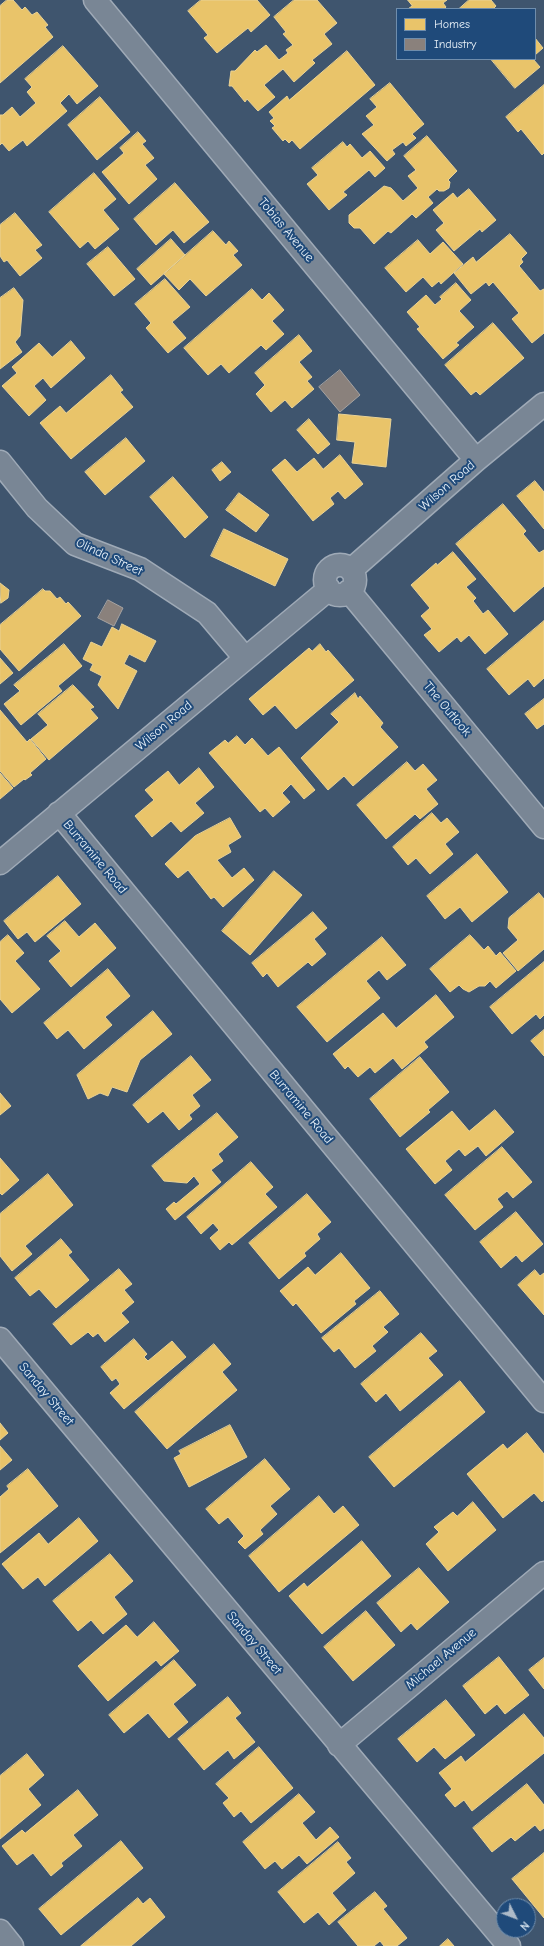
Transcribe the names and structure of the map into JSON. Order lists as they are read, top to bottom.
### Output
{
  "streets": {
    "street": [
      "Tobias Avenue",
      "Wilson Road",
      "Olinda Street",
      "The Outlook",
      "Burramine Road",
      "Sanday Street",
      "Michael Avenue"
    ]
  },
  "crossings": [
    ["Tobias Avenue", "Wilson Road"],
    ["Wilson Road", "Olinda Street"],
    ["Wilson Road", "The Outlook"],
    ["Wilson Road", "Burramine Road"],
    ["Sanday Street", "Michael Avenue"]
  ],
  "legend": ["Homes", "Industry"],
  "north": "bottom right"
}
